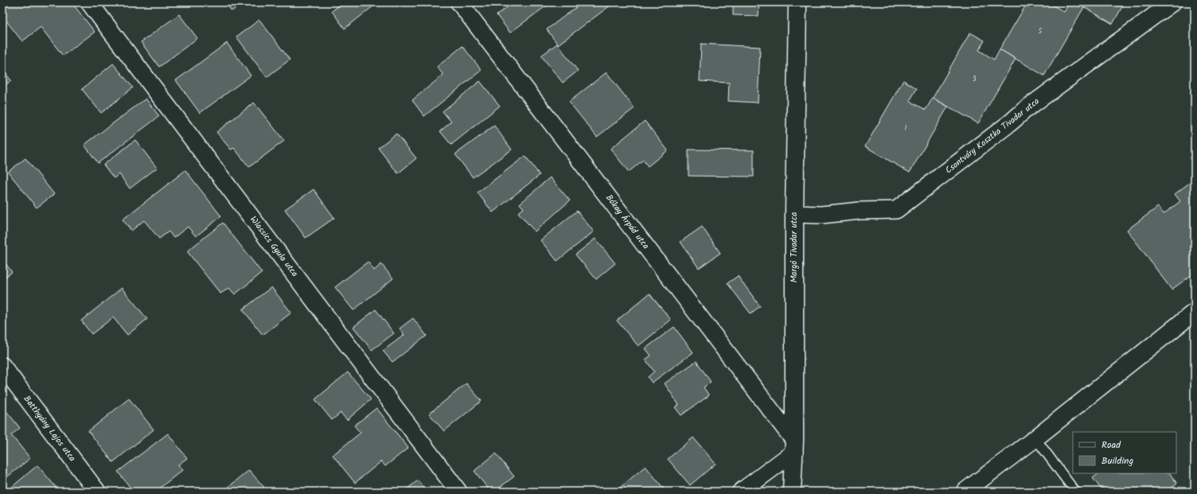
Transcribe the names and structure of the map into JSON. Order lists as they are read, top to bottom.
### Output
{
  "streets": {
    "street": [
      "Csontváry Kosztka Tivadar utca",
      "Bókay Árpád utca",
      "Wlassics Gyula utca",
      "Margó Tivadar utca",
      "Batthyány Lajos utca"
    ]
  },
  "crossings": [
    ["Csontváry Kosztka Tivadar utca", "Margó Tivadar utca"],
    ["Bókay Árpád utca", "Margó Tivadar utca"]
  ],
  "house_numbers": ["5", "3", "1"],
  "legend": ["Road", "Building"]
}
